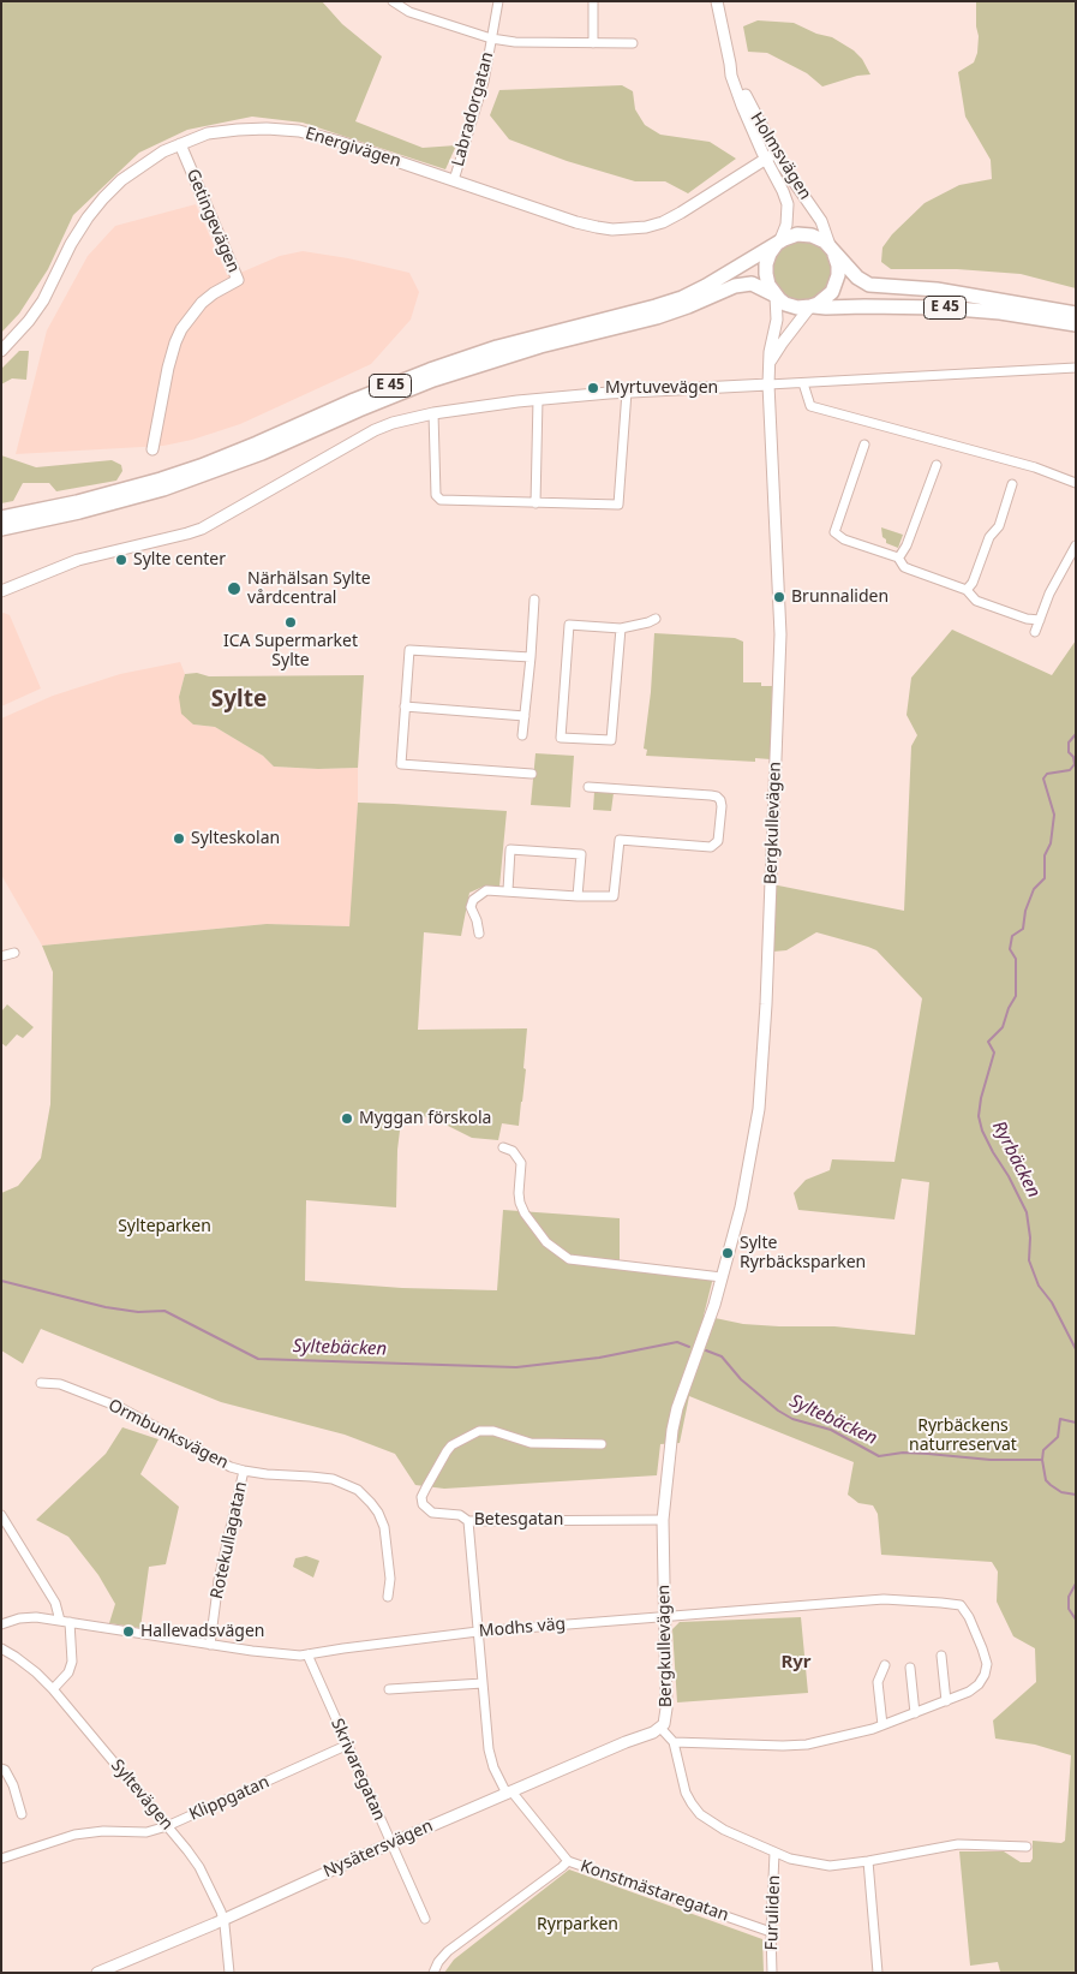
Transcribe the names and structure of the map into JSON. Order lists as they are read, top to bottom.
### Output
{
  "streets": {
    "highway": ["E 45"],
    "street": [
      "Labradorgatan",
      "Energivägen",
      "Holmsvägen",
      "Getingevägen",
      "Bergkullevägen",
      "Ormbunksvägen",
      "Betesgatan",
      "Rotekullagatan",
      "Modhs väg",
      "Skrivaregatan",
      "Syltevägen",
      "Klippgatan",
      "Nysätersvägen",
      "Konstmästaregatan",
      "Furuliden"
    ]
  },
  "crossings": [
    ["Labradorgatan", "Energivägen"],
    ["Energivägen", "Holmsvägen"],
    ["Energivägen", "Getingevägen"],
    ["Holmsvägen", "E 45"],
    ["Holmsvägen", "Bergkullevägen"],
    ["E 45", "Bergkullevägen"],
    ["Bergkullevägen", "Betesgatan"],
    ["Bergkullevägen", "Modhs väg"],
    ["Bergkullevägen", "Nysätersvägen"],
    ["Bergkullevägen", "Furuliden"],
    ["Ormbunksvägen", "Rotekullagatan"],
    ["Rotekullagatan", "Modhs väg"],
    ["Modhs väg", "Skrivaregatan"],
    ["Skrivaregatan", "Klippgatan"],
    ["Skrivaregatan", "Nysätersvägen"],
    ["Syltevägen", "Klippgatan"],
    ["Syltevägen", "Nysätersvägen"],
    ["Konstmästaregatan", "Furuliden"]
  ],
  "districts": ["Sylte", "Ryr"],
  "water": ["Ryrbäcken", "Syltebäcken"],
  "parks": ["Sylteparken", "Ryrbäckens naturreservat", "Ryrparken"],
  "places": [
    "Myrtuvevägen",
    "Sylte center",
    "Närhälsan Sylte vårdcentral",
    "Brunnaliden",
    "ICA Supermarket Sylte",
    "Sylteskolan",
    "Myggan förskola",
    "Sylte Ryrbäcksparken",
    "Hallevadsvägen"
  ]
}
